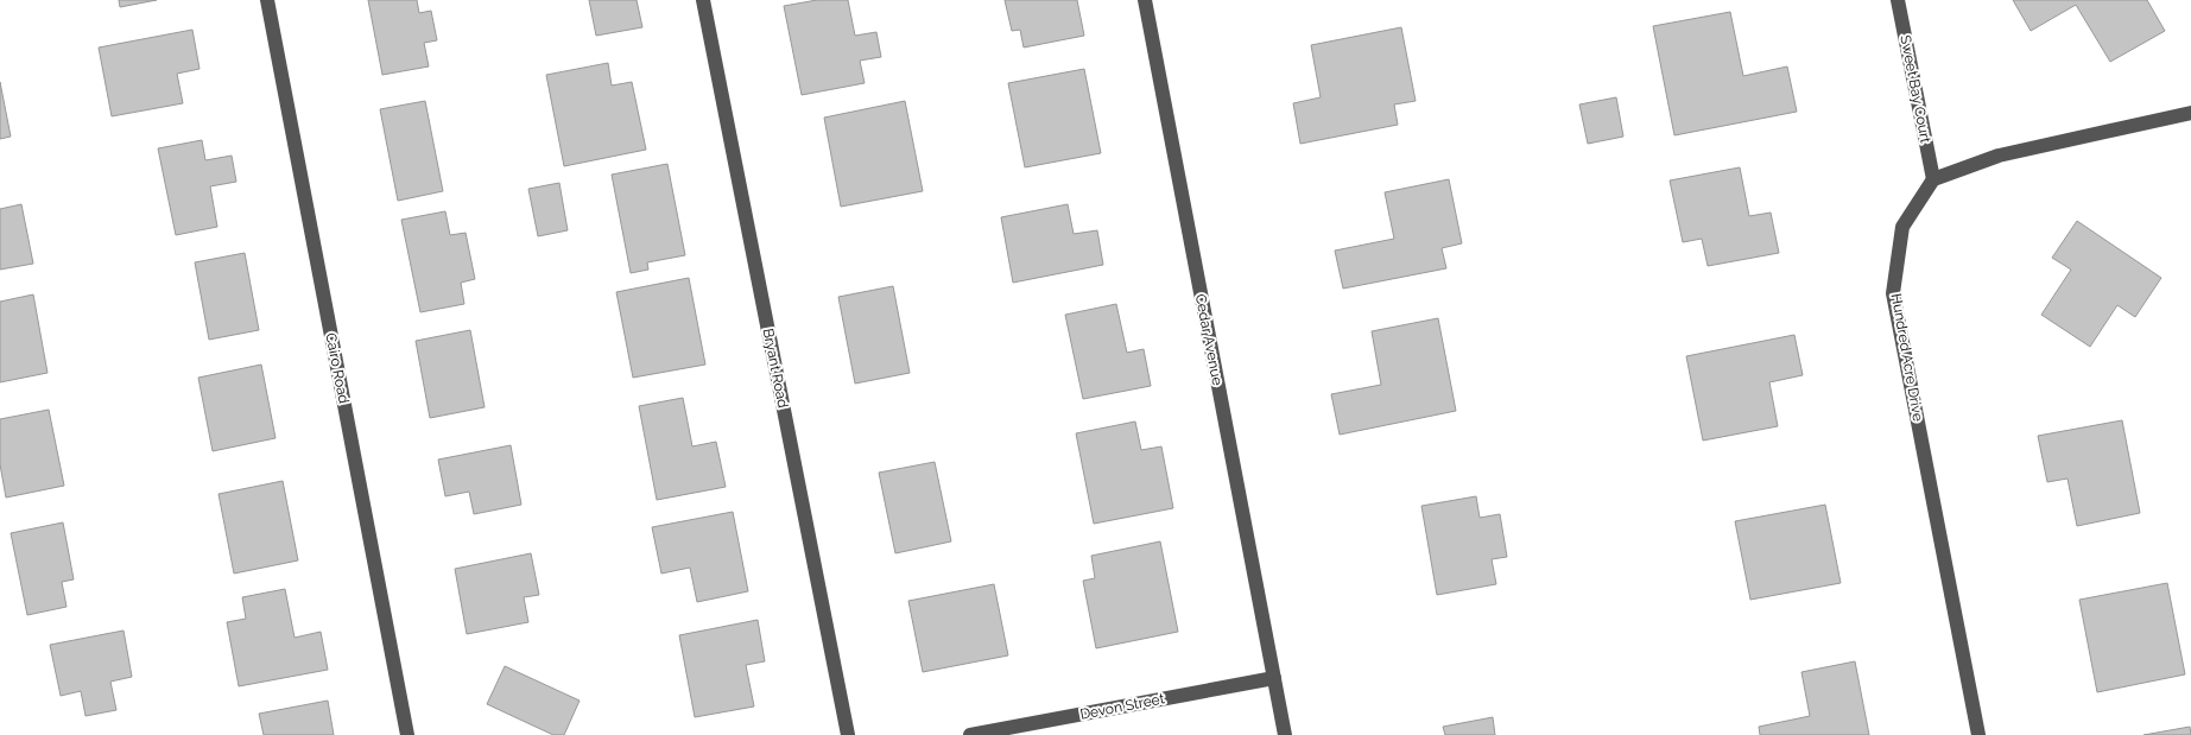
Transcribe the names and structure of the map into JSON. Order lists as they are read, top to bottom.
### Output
{
  "streets": {
    "street": [
      "Sweet Bay Court",
      "Cedar Avenue",
      "Hundred Acre Drive",
      "Cairo Road",
      "Bryant Road",
      "Devon Street"
    ]
  },
  "crossings": [
    ["Sweet Bay Court", "Hundred Acre Drive"],
    ["Cedar Avenue", "Devon Street"]
  ]
}
